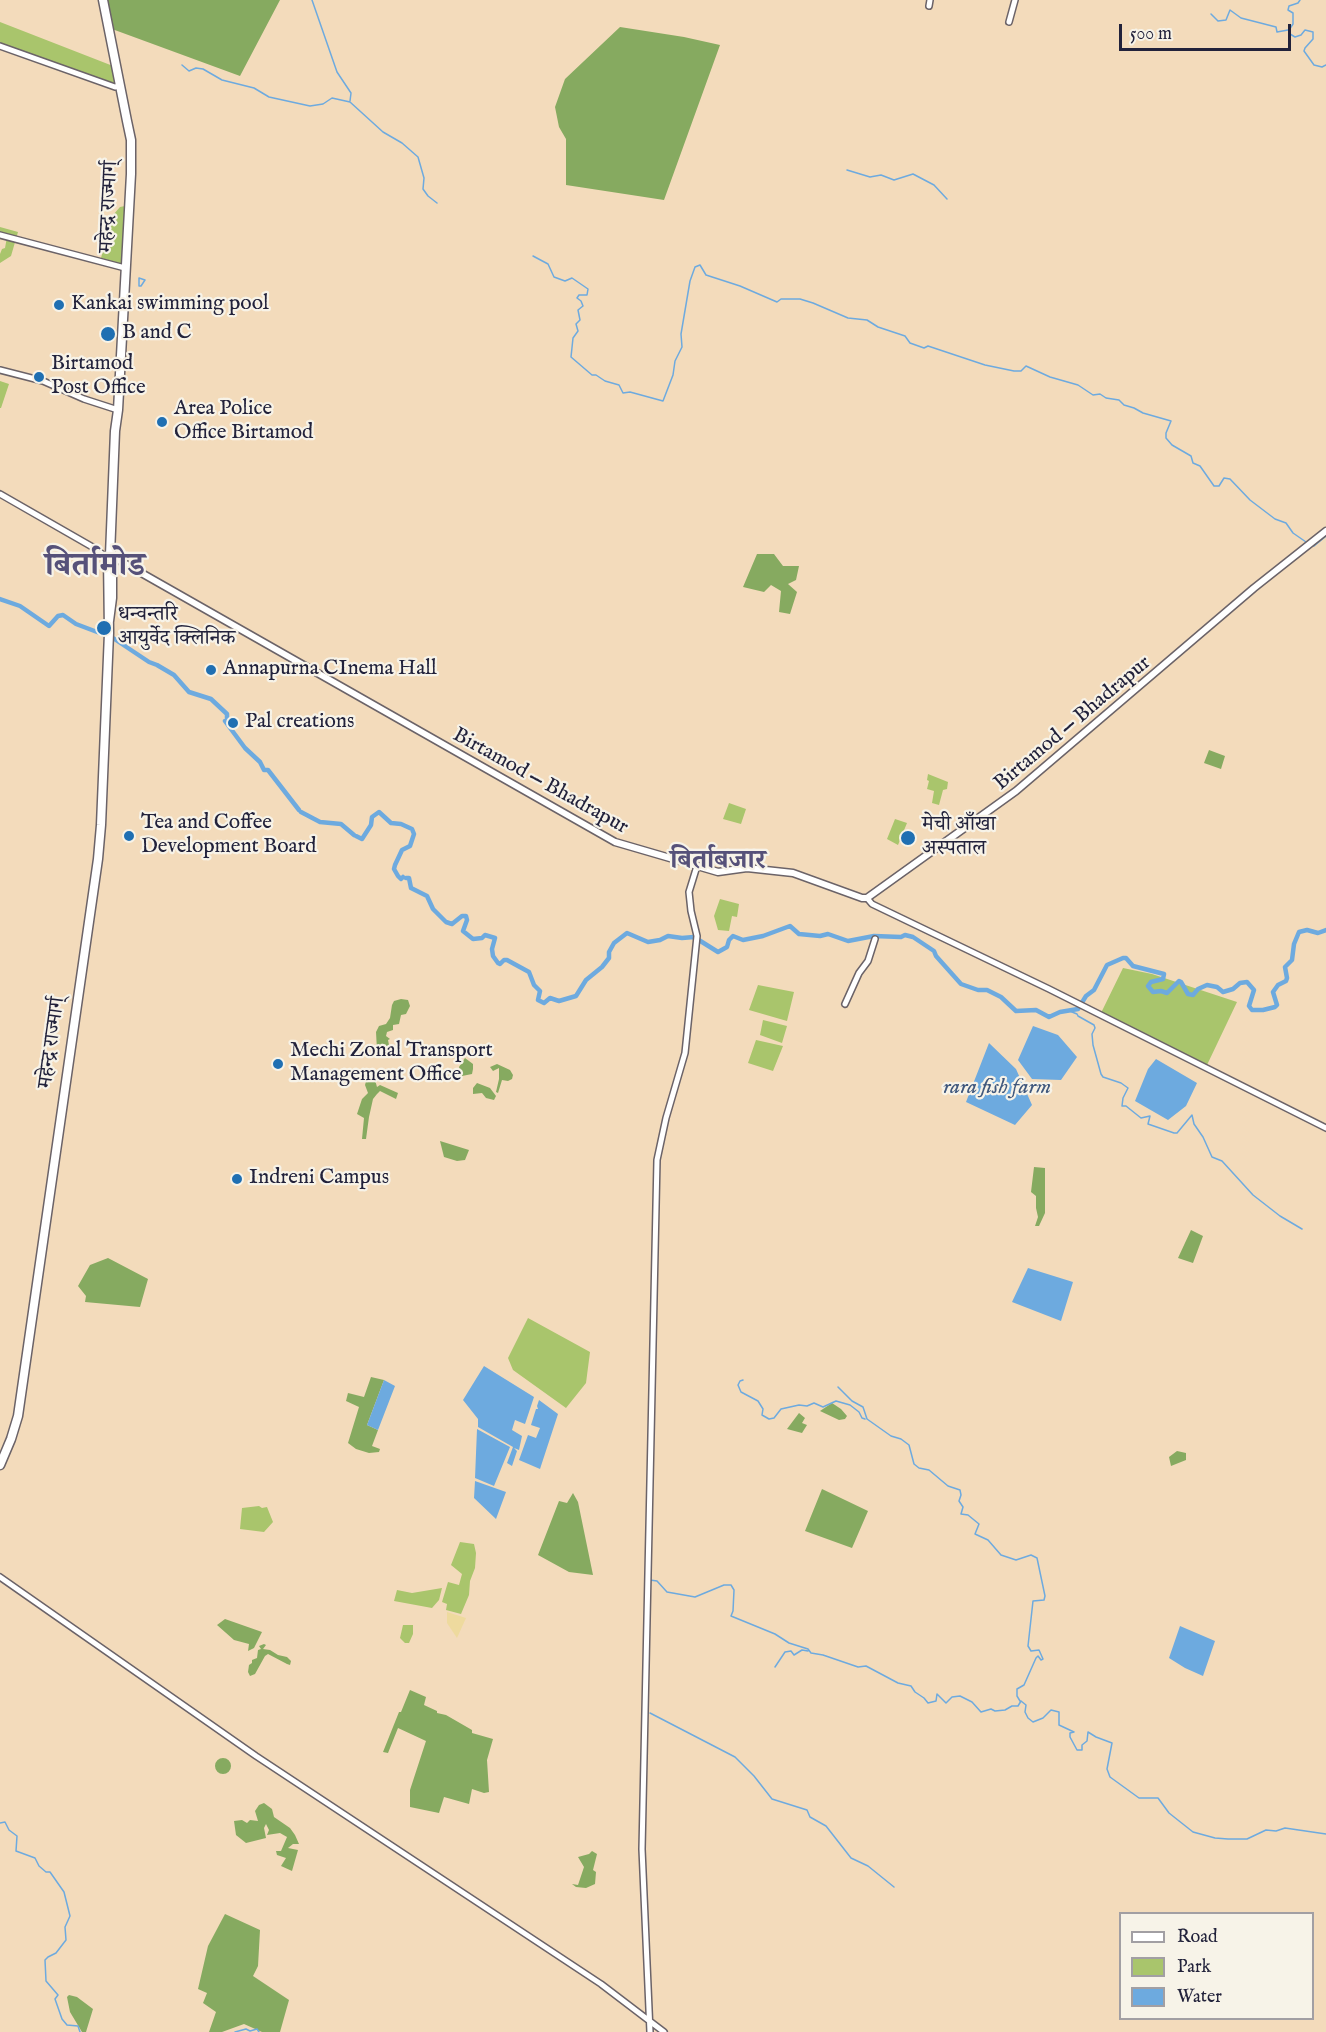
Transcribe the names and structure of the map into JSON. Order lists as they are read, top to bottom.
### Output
{
  "streets": {
    "highway": ["महेन्द्र राज्मार्ग्"],
    "main road": ["Birtamod — Bhadrapur"]
  },
  "crossings": [
    ["महेन्द्र राज्मार्ग्", "Birtamod — Bhadrapur"]
  ],
  "districts": ["बिर्तामोड", "बिर्ताबजार"],
  "water": ["rara fish farm"],
  "places": [
    "Kankai swimming pool",
    "B and C",
    "Birtamod Post Office",
    "Area Police Office Birtamod",
    "धन्वन्तरि आयुर्वेद क्लिनिक",
    "Annapurna CInema Hall",
    "Pal creations",
    "Tea and Coffee Development Board",
    "मेची आँखा अस्पताल",
    "Mechi Zonal Transport Management Office",
    "Indreni Campus"
  ],
  "legend": ["Road", "Park", "Water"],
  "scale_bar": "500 m"
}
